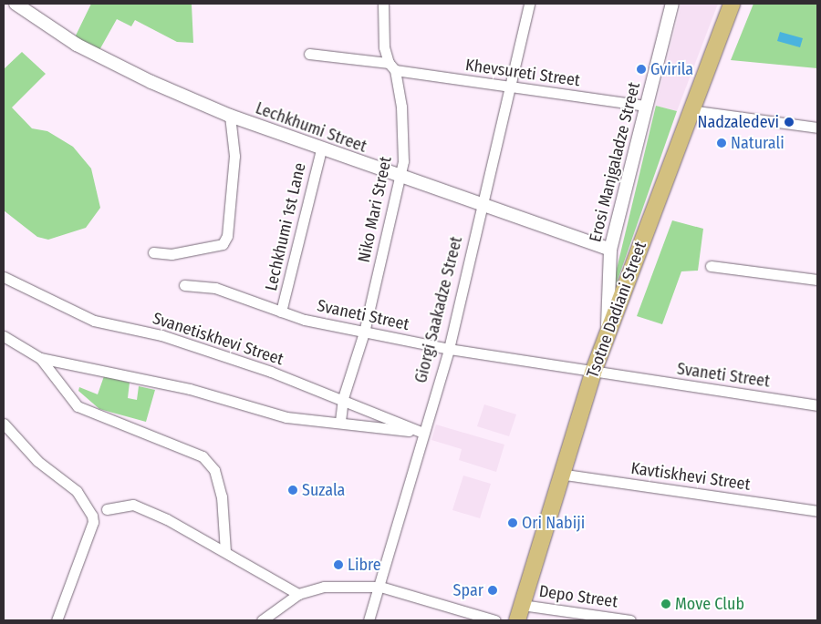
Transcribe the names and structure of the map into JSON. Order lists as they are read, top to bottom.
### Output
{
  "streets": {
    "main road": ["Tsotne Dadiani Street"],
    "street": [
      "Khevsureti Street",
      "Lechkhumi Street",
      "Erosi Manjgaladze Street",
      "Niko Mari Street",
      "Lechkhumi 1st Lane",
      "Giorgi Saakadze Street",
      "Svaneti Street",
      "Svanetiskhevi Street",
      "Kavtiskhevi Street",
      "Depo Street"
    ]
  },
  "crossings": [
    ["Khevsureti Street", "Erosi Manjgaladze Street"],
    ["Khevsureti Street", "Niko Mari Street"],
    ["Khevsureti Street", "Giorgi Saakadze Street"],
    ["Lechkhumi Street", "Erosi Manjgaladze Street"],
    ["Lechkhumi Street", "Niko Mari Street"],
    ["Lechkhumi Street", "Lechkhumi 1st Lane"],
    ["Lechkhumi Street", "Giorgi Saakadze Street"],
    ["Erosi Manjgaladze Street", "Tsotne Dadiani Street"],
    ["Niko Mari Street", "Svaneti Street"],
    ["Niko Mari Street", "Svanetiskhevi Street"],
    ["Lechkhumi 1st Lane", "Svaneti Street"],
    ["Giorgi Saakadze Street", "Svaneti Street"],
    ["Giorgi Saakadze Street", "Svanetiskhevi Street"],
    ["Tsotne Dadiani Street", "Svaneti Street"],
    ["Tsotne Dadiani Street", "Kavtiskhevi Street"],
    ["Tsotne Dadiani Street", "Depo Street"]
  ],
  "places": [
    "Gvirila",
    "Nadzaledevi",
    "Naturali",
    "Suzala",
    "Ori Nabiji",
    "Libre",
    "Spar",
    "Move Club"
  ]
}
